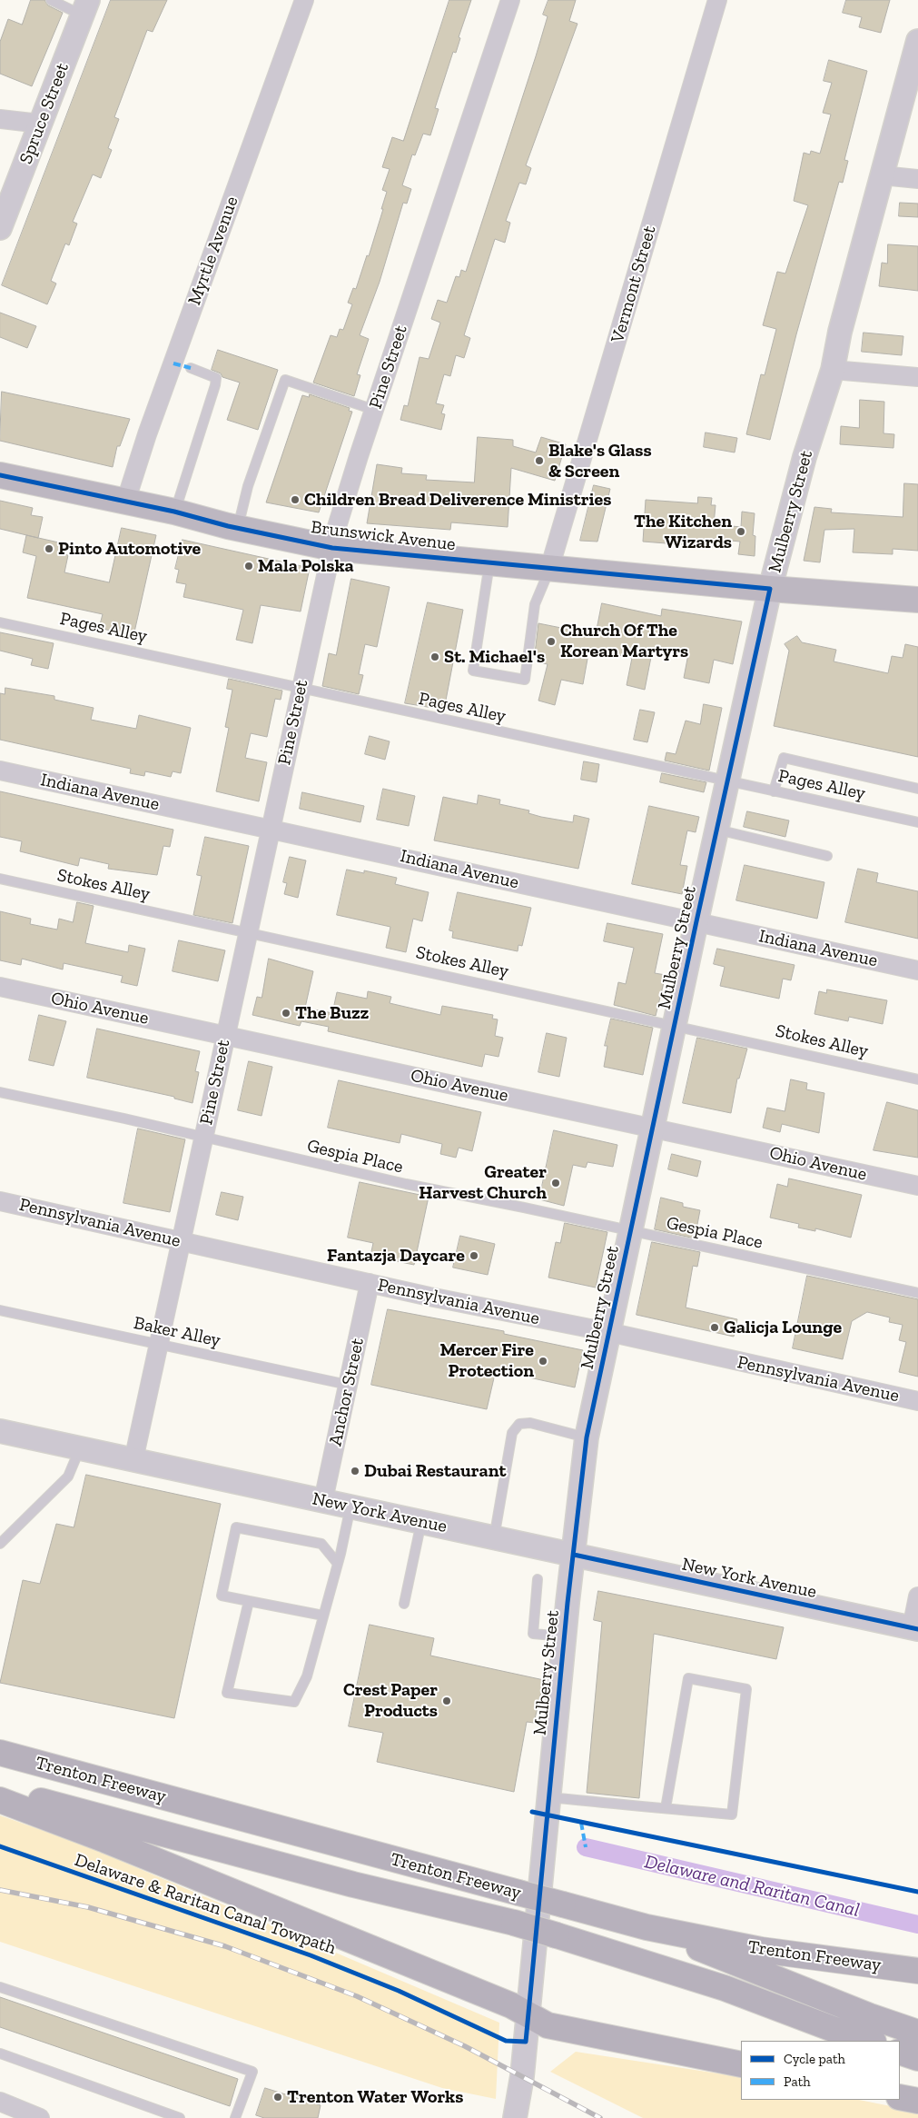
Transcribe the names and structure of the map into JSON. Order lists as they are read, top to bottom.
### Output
{
  "streets": {
    "highway": ["Trenton Freeway"],
    "main road": ["Brunswick Avenue"],
    "street": [
      "Spruce Street",
      "Myrtle Avenue",
      "Vermont Street",
      "Pine Street",
      "Mulberry Street",
      "Indiana Avenue",
      "Ohio Avenue",
      "Pennsylvania Avenue",
      "Anchor Street",
      "New York Avenue"
    ],
    "lane": [
      "Pages Alley",
      "Stokes Alley",
      "Gespia Place",
      "Baker Alley"
    ],
    "cycle path": ["Delaware & Raritan Canal Towpath"]
  },
  "crossings": [
    ["Myrtle Avenue", "Brunswick Avenue"],
    ["Vermont Street", "Brunswick Avenue"],
    ["Pine Street", "Brunswick Avenue"],
    ["Pine Street", "Pages Alley"],
    ["Pine Street", "Indiana Avenue"],
    ["Pine Street", "Stokes Alley"],
    ["Pine Street", "Ohio Avenue"],
    ["Pine Street", "Gespia Place"],
    ["Pine Street", "Pennsylvania Avenue"],
    ["Pine Street", "Baker Alley"],
    ["Pine Street", "New York Avenue"],
    ["Mulberry Street", "Brunswick Avenue"],
    ["Mulberry Street", "Pages Alley"],
    ["Mulberry Street", "Indiana Avenue"],
    ["Mulberry Street", "Stokes Alley"],
    ["Mulberry Street", "Ohio Avenue"],
    ["Mulberry Street", "Gespia Place"],
    ["Mulberry Street", "Pennsylvania Avenue"],
    ["Mulberry Street", "New York Avenue"],
    ["Pennsylvania Avenue", "Anchor Street"],
    ["Baker Alley", "Anchor Street"],
    ["Anchor Street", "New York Avenue"]
  ],
  "water": ["Delaware and Raritan Canal"],
  "places": [
    "Blake's Glass & Screen",
    "Children Bread Deliverence Ministries",
    "The Kitchen Wizards",
    "Pinto Automotive",
    "Mala Polska",
    "Church Of The Korean Martyrs",
    "St. Michael's",
    "The Buzz",
    "Greater Harvest Church",
    "Fantazja Daycare",
    "Galicja Lounge",
    "Mercer Fire Protection",
    "Dubai Restaurant",
    "Crest Paper Products",
    "Trenton Water Works"
  ],
  "legend": ["Cycle path", "Path"]
}
